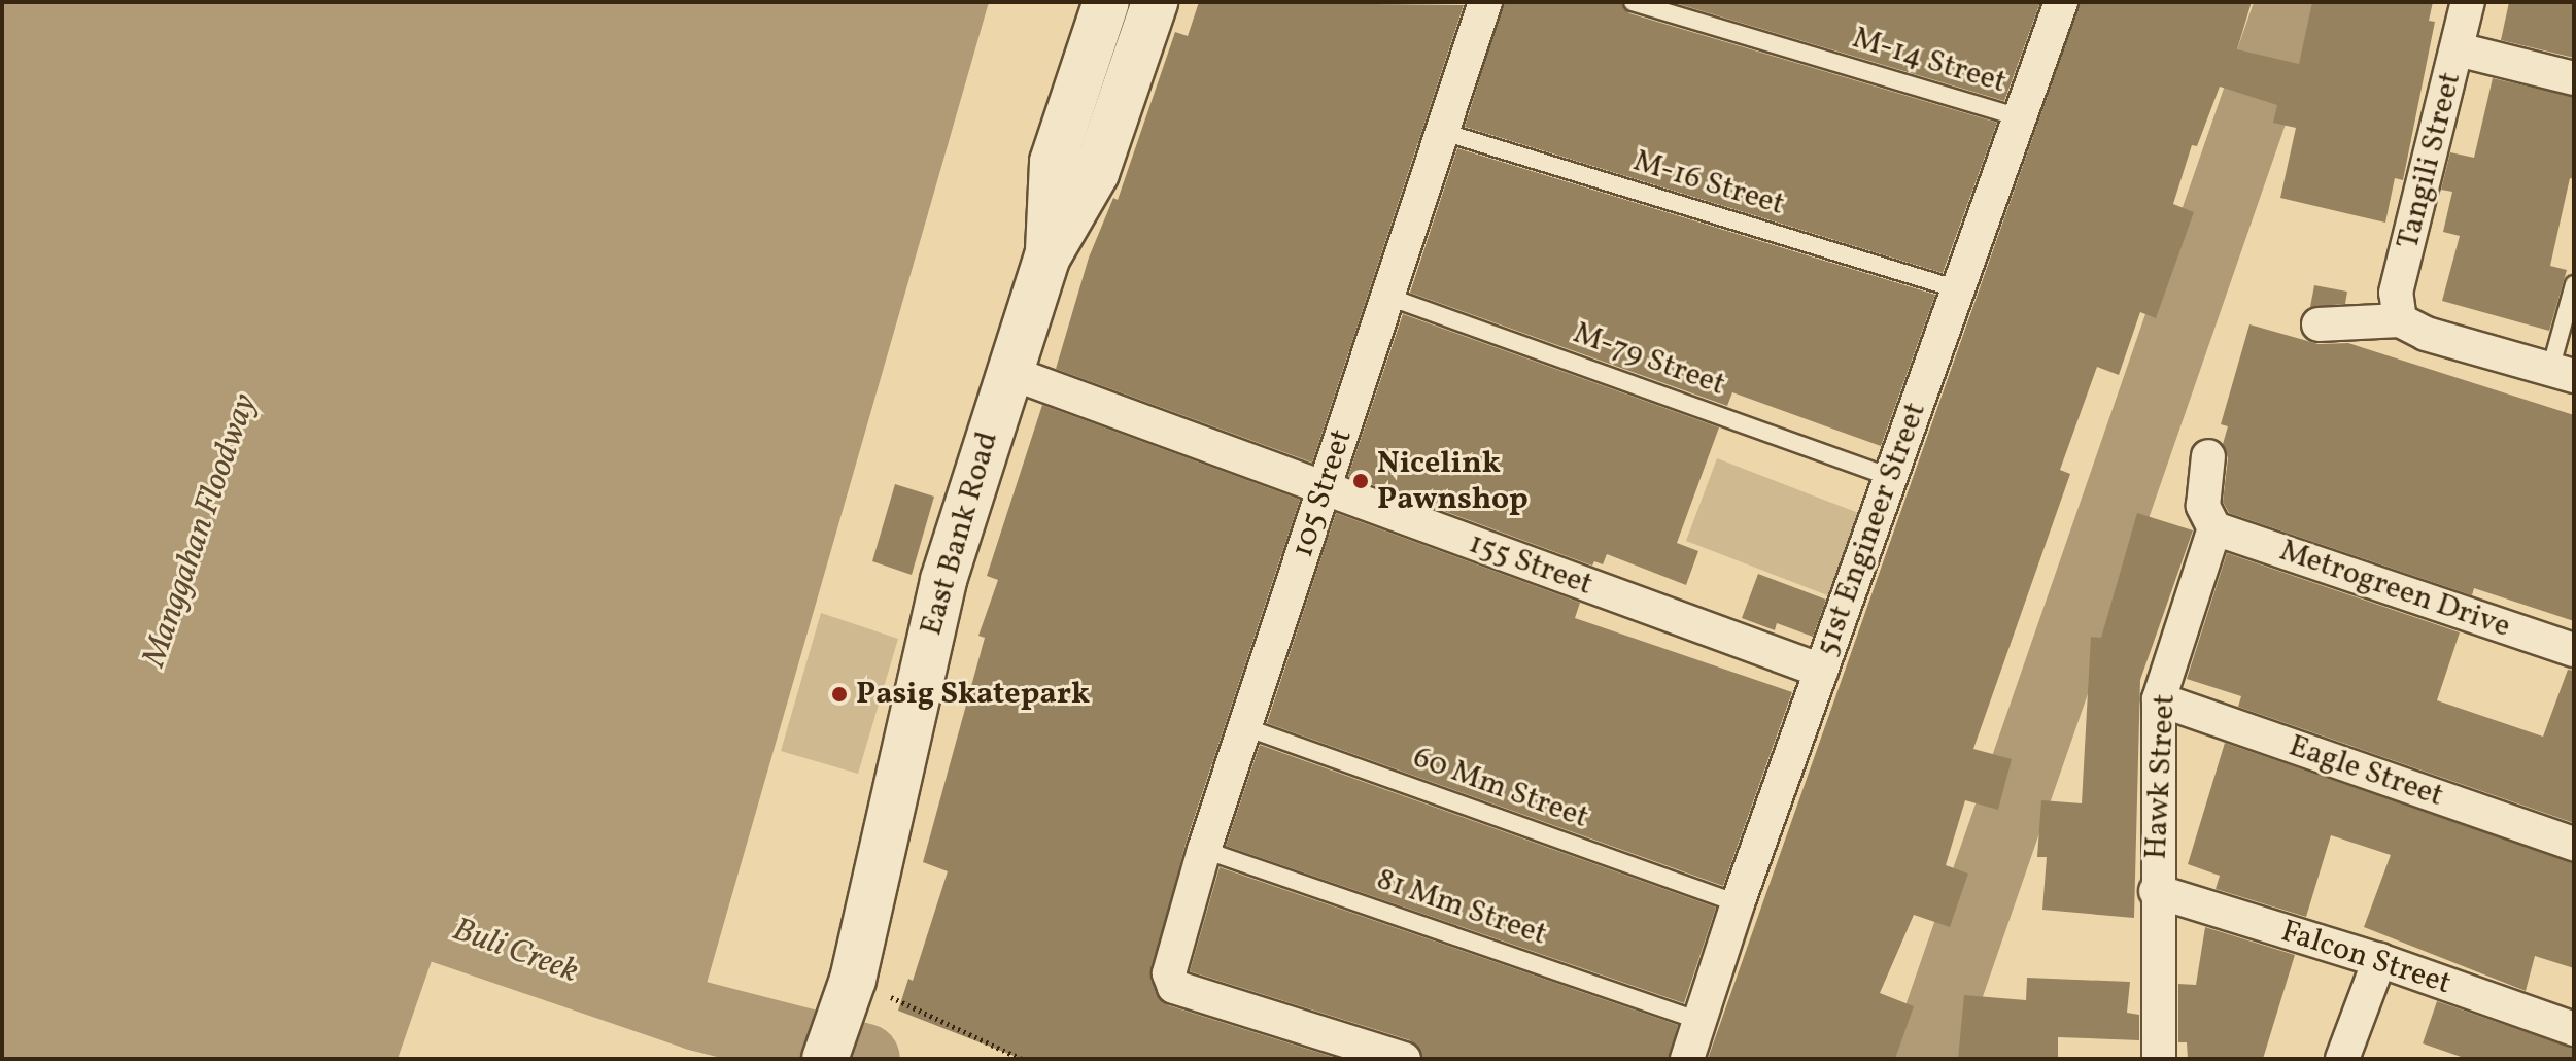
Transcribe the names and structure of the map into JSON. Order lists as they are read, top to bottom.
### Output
{
  "streets": {
    "main road": ["East Bank Road"],
    "street": [
      "Tangili Street",
      "105 Street",
      "51st Engineer Street",
      "155 Street",
      "Metrogreen Drive",
      "Eagle Street",
      "Hawk Street",
      "Falcon Street"
    ],
    "lane": [
      "M-14 Street",
      "M-16 Street",
      "M-79 Street",
      "60 Mm Street",
      "81 Mm Street"
    ]
  },
  "crossings": [
    ["M-14 Street", "51st Engineer Street"],
    ["M-16 Street", "105 Street"],
    ["M-16 Street", "51st Engineer Street"],
    ["M-79 Street", "105 Street"],
    ["M-79 Street", "51st Engineer Street"],
    ["105 Street", "155 Street"],
    ["105 Street", "60 Mm Street"],
    ["105 Street", "81 Mm Street"],
    ["51st Engineer Street", "155 Street"],
    ["51st Engineer Street", "60 Mm Street"],
    ["51st Engineer Street", "81 Mm Street"],
    ["East Bank Road", "155 Street"],
    ["Metrogreen Drive", "Hawk Street"],
    ["Eagle Street", "Hawk Street"],
    ["Hawk Street", "Falcon Street"]
  ],
  "water": ["Manggahan Floodway", "Buli Creek"],
  "places": ["Nicelink Pawnshop", "Pasig Skatepark"]
}
